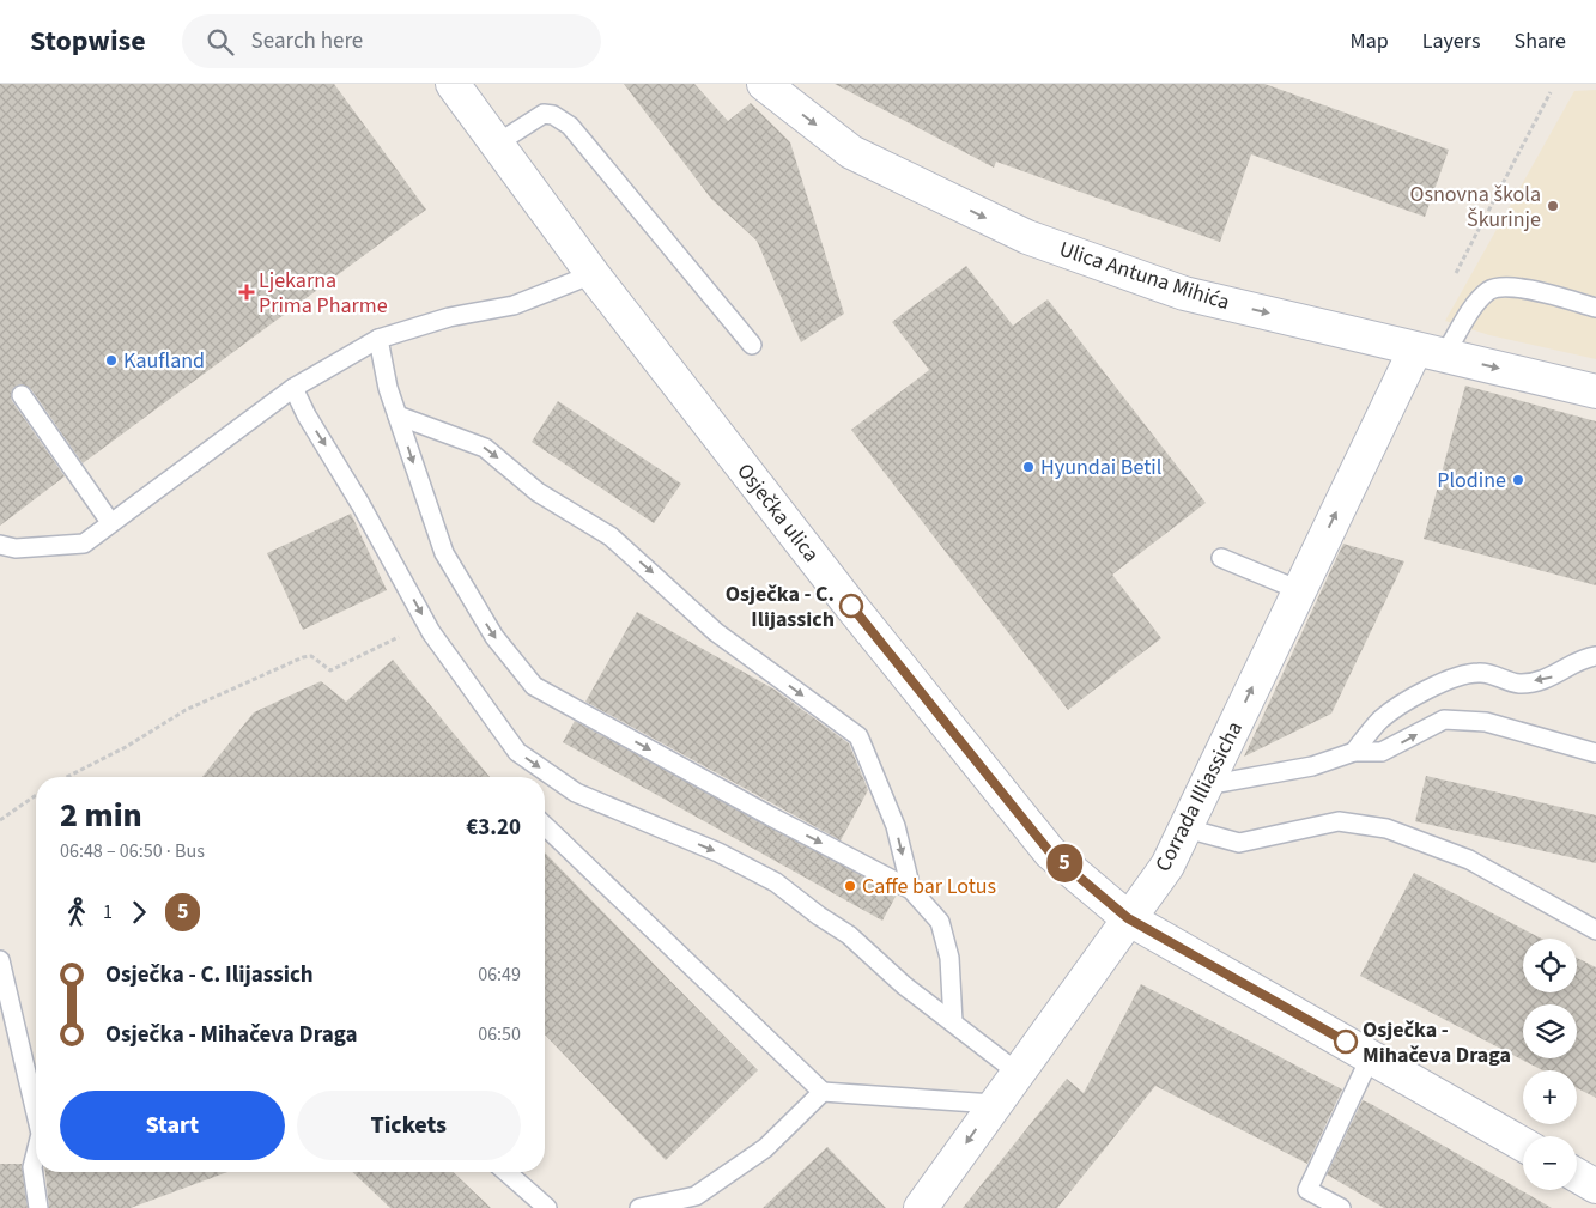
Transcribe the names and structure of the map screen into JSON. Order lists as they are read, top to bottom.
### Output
{
  "streets": {
    "street": ["Ulica Antuna Mihića", "Osječka ulica", "Corrada Illiassicha"]
  },
  "crossings": [
    ["Ulica Antuna Mihića", "Corrada Illiassicha"],
    ["Osječka ulica", "Corrada Illiassicha"]
  ],
  "one_way": ["Ulica Antuna Mihića"],
  "places": {
    "other": [
      "Osnovna škola Škurinje",
      "Kaufland",
      "Hyundai Betil",
      "Plodine",
      "Osječka - C. Ilijassich",
      "Caffe bar Lotus",
      "Osječka - Mihačeva Draga"
    ],
    "health": ["Ljekarna Prima Pharme"]
  },
  "lines": ["bus line 5"],
  "page": {
    "header": "Stopwise",
    "search": "Search here",
    "nav": ["Map", "Layers", "Share"],
    "on_map": "5",
    "heading": ["2 min", "06:48 – 06:50 · Bus", "€3.20"],
    "legs": ["1", "5"],
    "map_buttons": ["+", "−"],
    "list": [
      {
        "name": "Osječka - C. Ilijassich",
        "value": "06:49"
      },
      {
        "name": "Osječka - Mihačeva Draga",
        "value": "06:50"
      }
    ],
    "buttons": ["Start", "Tickets"]
  }
}
